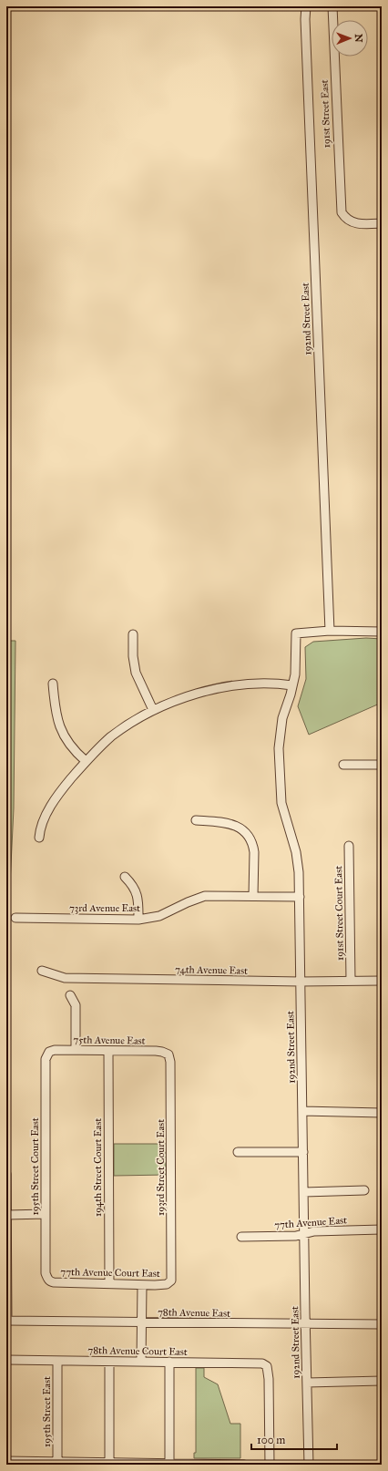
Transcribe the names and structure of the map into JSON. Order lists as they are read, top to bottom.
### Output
{
  "streets": {
    "street": [
      "191st Street East",
      "192nd Street East",
      "73rd Avenue East",
      "191st Street Court East",
      "74th Avenue East",
      "75th Avenue East",
      "195th Street Court East",
      "194th Street Court East",
      "193rd Street Court East",
      "77th Avenue East",
      "77th Avenue Court East",
      "78th Avenue East",
      "78th Avenue Court East",
      "195th Street East"
    ]
  },
  "crossings": [
    ["192nd Street East", "73rd Avenue East"],
    ["192nd Street East", "74th Avenue East"],
    ["192nd Street East", "77th Avenue East"],
    ["192nd Street East", "78th Avenue East"],
    ["191st Street Court East", "74th Avenue East"],
    ["75th Avenue East", "195th Street Court East"],
    ["75th Avenue East", "194th Street Court East"],
    ["75th Avenue East", "193rd Street Court East"],
    ["195th Street Court East", "77th Avenue Court East"],
    ["194th Street Court East", "77th Avenue Court East"],
    ["193rd Street Court East", "77th Avenue Court East"],
    ["78th Avenue Court East", "195th Street East"]
  ],
  "scale_bar": "100 m",
  "north": "right"
}
